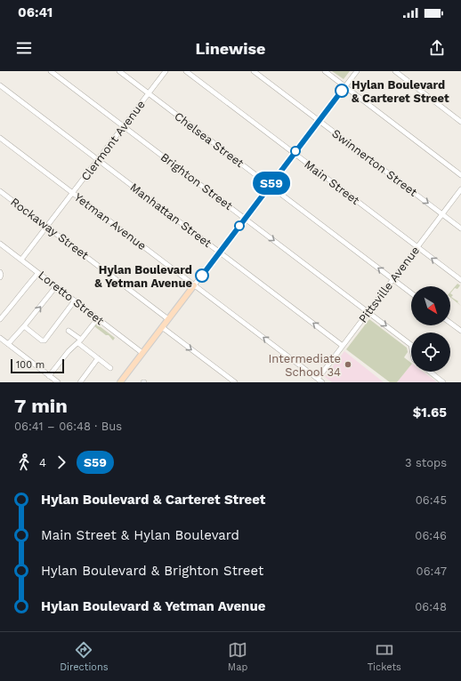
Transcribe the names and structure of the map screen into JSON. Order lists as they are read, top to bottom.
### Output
{
  "streets": {
    "street": [
      "Chelsea Street",
      "Clermont Avenue",
      "Swinnerton Street",
      "Brighton Street",
      "Main Street",
      "Manhattan Street",
      "Yetman Avenue",
      "Rockaway Street",
      "Pittsville Avenue",
      "Loretto Street"
    ]
  },
  "crossings": [
    ["Chelsea Street", "Clermont Avenue"],
    ["Chelsea Street", "Pittsville Avenue"],
    ["Clermont Avenue", "Brighton Street"],
    ["Clermont Avenue", "Manhattan Street"],
    ["Clermont Avenue", "Yetman Avenue"],
    ["Clermont Avenue", "Rockaway Street"],
    ["Clermont Avenue", "Loretto Street"],
    ["Swinnerton Street", "Pittsville Avenue"],
    ["Brighton Street", "Pittsville Avenue"],
    ["Main Street", "Pittsville Avenue"],
    ["Manhattan Street", "Pittsville Avenue"],
    ["Yetman Avenue", "Pittsville Avenue"]
  ],
  "one_way": [
    "Chelsea Street",
    "Swinnerton Street",
    "Brighton Street",
    "Manhattan Street",
    "Yetman Avenue"
  ],
  "places": ["Hylan Boulevard & Carteret Street", "Hylan Boulevard & Yetman Avenue", "Intermediate School 34"],
  "lines": ["bus line S59"],
  "scale_bar": "100 m",
  "north": "bottom right",
  "page": {
    "status": "06:41",
    "header": "Linewise",
    "on_map": "S59",
    "scale": "100 m",
    "heading": ["7 min", "06:41 – 06:48 · Bus", "$1.65"],
    "legs": ["4", "S59", "3 stops"],
    "list": [
      {
        "name": "Hylan Boulevard & Carteret Street",
        "value": "06:45"
      },
      {
        "name": "Main Street & Hylan Boulevard",
        "value": "06:46"
      },
      {
        "name": "Hylan Boulevard & Brighton Street",
        "value": "06:47"
      },
      {
        "name": "Hylan Boulevard & Yetman Avenue",
        "value": "06:48"
      }
    ],
    "tabs": ["Directions", "Map", "Tickets"]
  }
}
